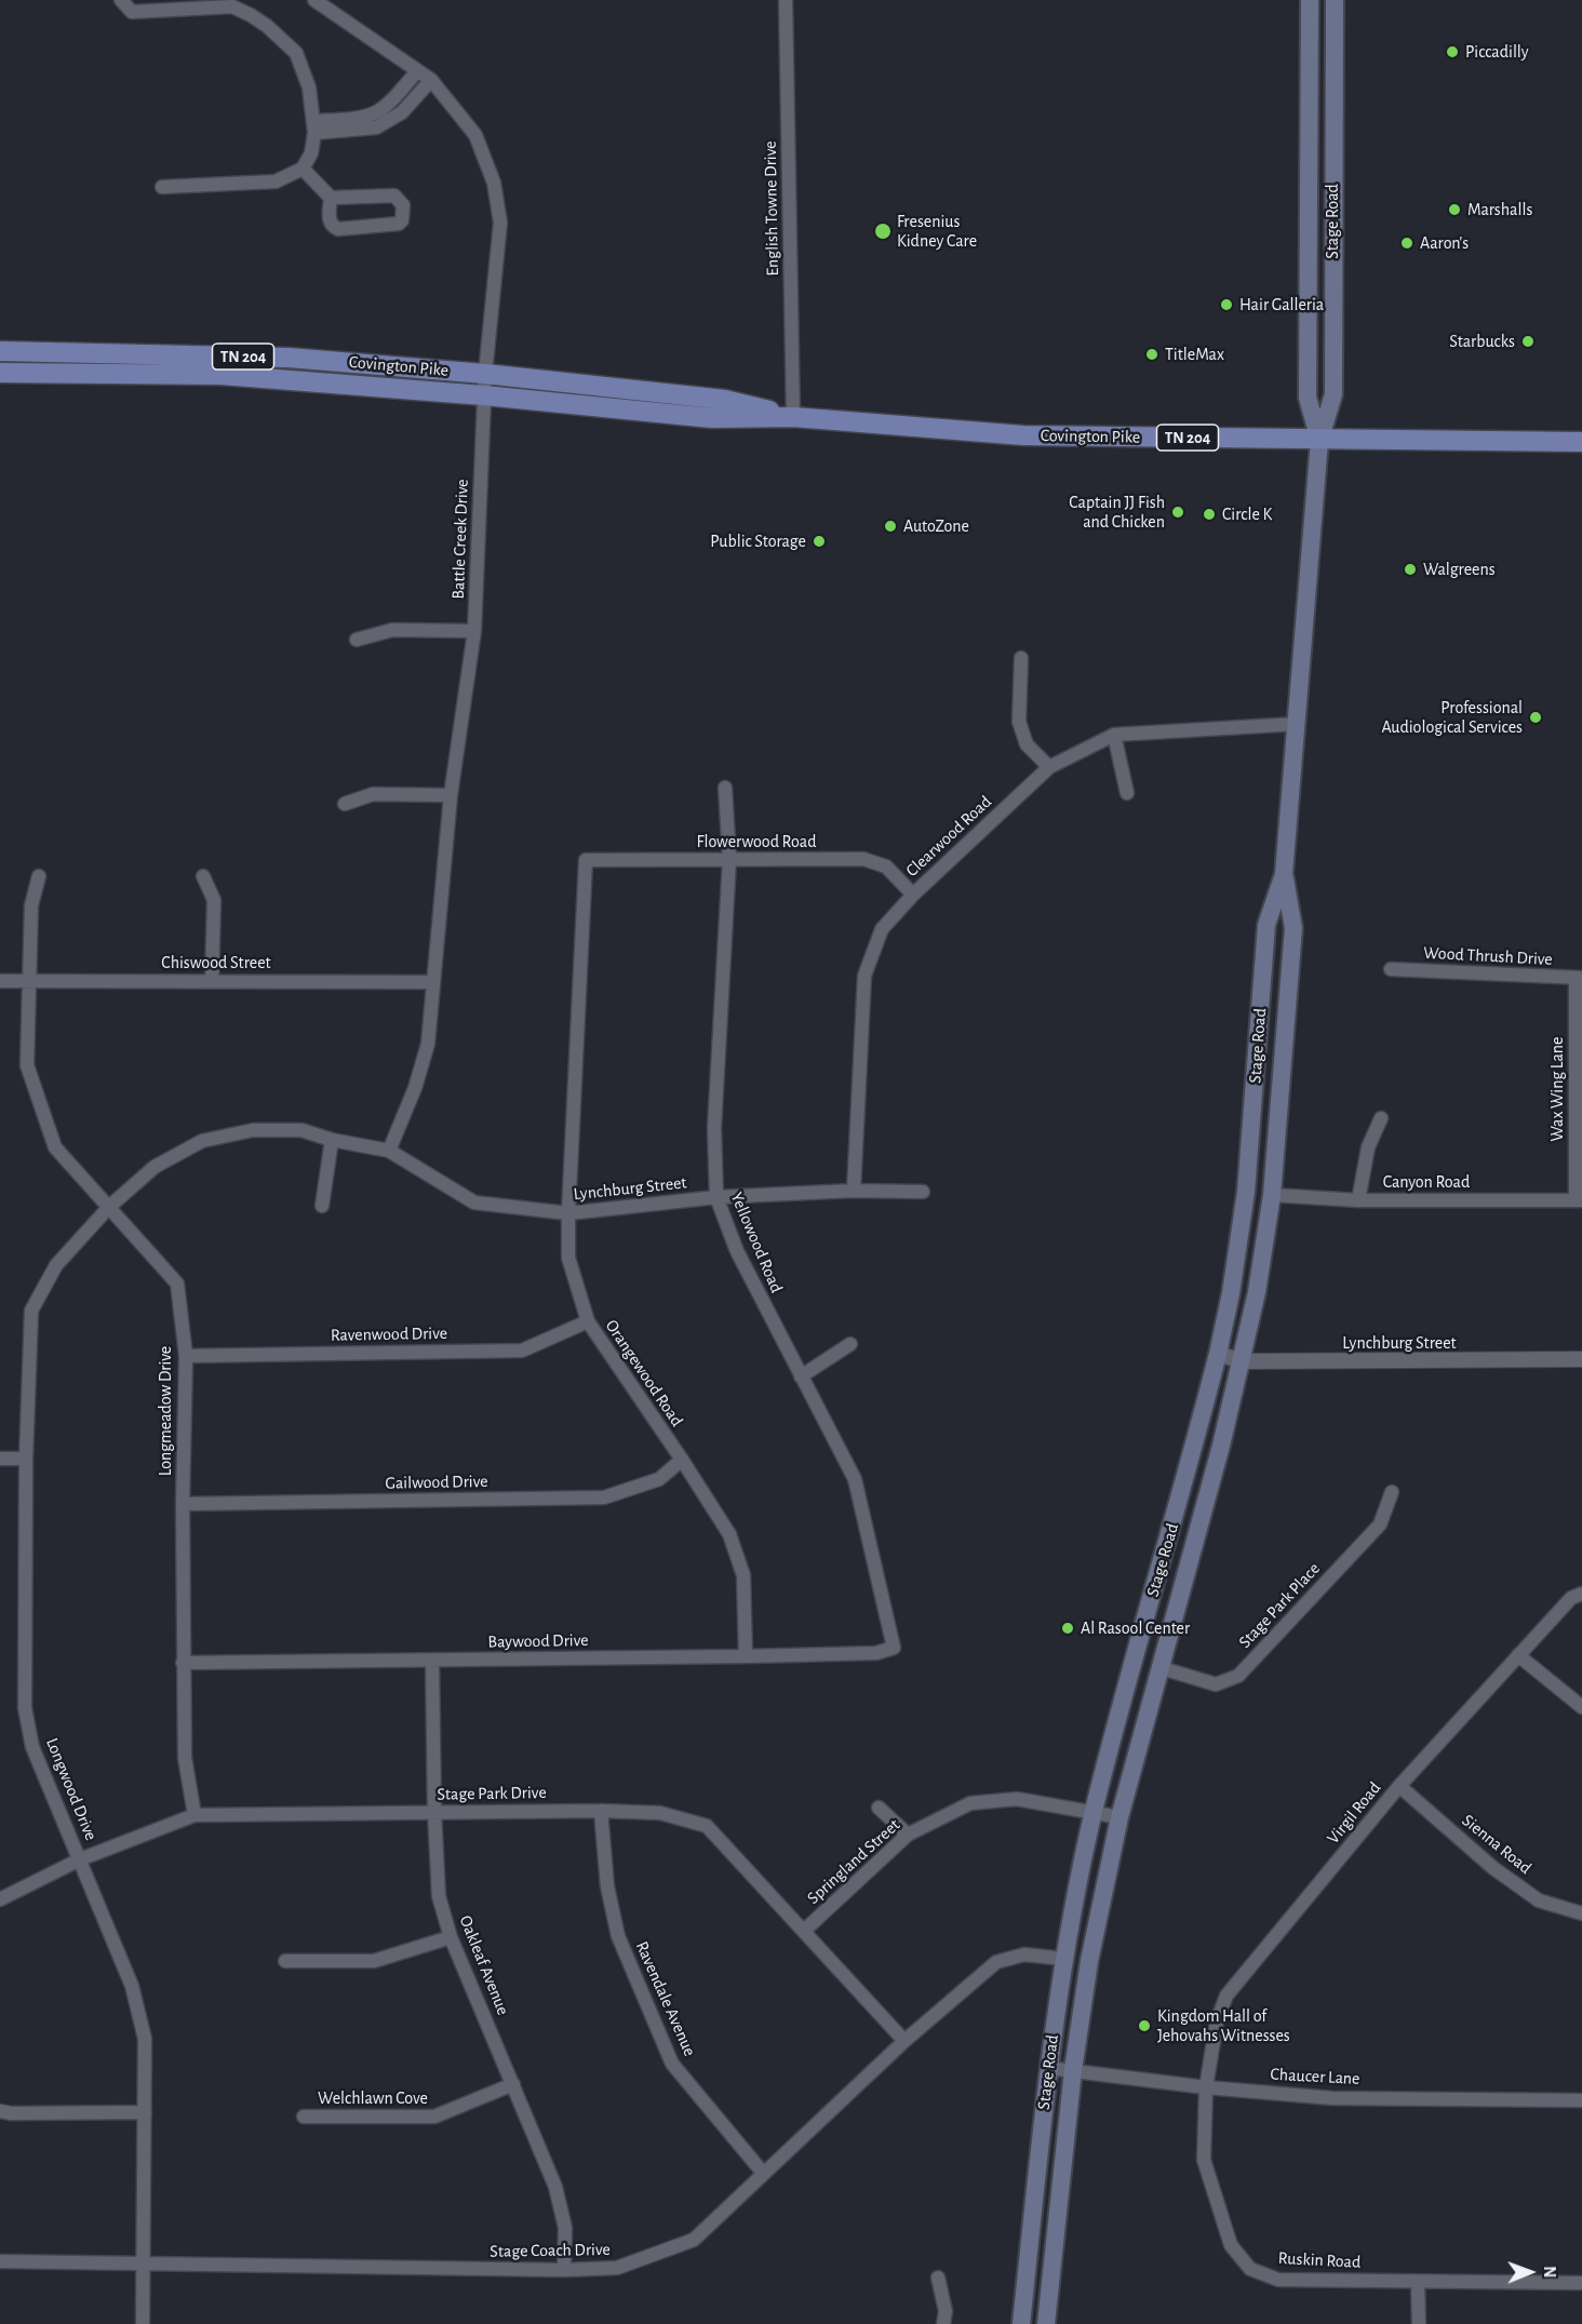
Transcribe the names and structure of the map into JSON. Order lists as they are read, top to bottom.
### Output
{
  "streets": {
    "main road": ["Stage Road", "TN 204", "Covington Pike"],
    "street": [
      "English Towne Drive",
      "Battle Creek Drive",
      "Clearwood Road",
      "Flowerwood Road",
      "Wood Thrush Drive",
      "Chiswood Street",
      "Wax Wing Lane",
      "Canyon Road",
      "Lynchburg Street",
      "Yellowood Road",
      "Ravenwood Drive",
      "Orangewood Road",
      "Longmeadow Drive",
      "Gailwood Drive",
      "Stage Park Place",
      "Baywood Drive",
      "Longwood Drive",
      "Stage Park Drive",
      "Virgil Road",
      "Sienna Road",
      "Springland Street",
      "Oakleaf Avenue",
      "Ravendale Avenue",
      "Chaucer Lane",
      "Welchlawn Cove",
      "Stage Coach Drive",
      "Ruskin Road"
    ]
  },
  "crossings": [
    ["English Towne Drive", "Covington Pike"],
    ["Stage Road", "Covington Pike"],
    ["Stage Road", "Clearwood Road"],
    ["Stage Road", "Canyon Road"],
    ["Stage Road", "Lynchburg Street"],
    ["Stage Road", "Stage Park Place"],
    ["Stage Road", "Springland Street"],
    ["Stage Road", "Chaucer Lane"],
    ["Stage Road", "Stage Coach Drive"],
    ["Covington Pike", "Battle Creek Drive"],
    ["Battle Creek Drive", "Chiswood Street"],
    ["Battle Creek Drive", "Lynchburg Street"],
    ["Clearwood Road", "Flowerwood Road"],
    ["Clearwood Road", "Lynchburg Street"],
    ["Flowerwood Road", "Yellowood Road"],
    ["Flowerwood Road", "Orangewood Road"],
    ["Wood Thrush Drive", "Wax Wing Lane"],
    ["Chiswood Street", "Longmeadow Drive"],
    ["Wax Wing Lane", "Canyon Road"],
    ["Lynchburg Street", "Yellowood Road"],
    ["Lynchburg Street", "Orangewood Road"],
    ["Lynchburg Street", "Longmeadow Drive"],
    ["Lynchburg Street", "Longwood Drive"],
    ["Yellowood Road", "Baywood Drive"],
    ["Ravenwood Drive", "Orangewood Road"],
    ["Ravenwood Drive", "Longmeadow Drive"],
    ["Orangewood Road", "Gailwood Drive"],
    ["Orangewood Road", "Baywood Drive"],
    ["Longmeadow Drive", "Gailwood Drive"],
    ["Longmeadow Drive", "Baywood Drive"],
    ["Longmeadow Drive", "Longwood Drive"],
    ["Longmeadow Drive", "Stage Park Drive"],
    ["Baywood Drive", "Oakleaf Avenue"],
    ["Longwood Drive", "Stage Park Drive"],
    ["Longwood Drive", "Stage Coach Drive"],
    ["Stage Park Drive", "Springland Street"],
    ["Stage Park Drive", "Oakleaf Avenue"],
    ["Stage Park Drive", "Ravendale Avenue"],
    ["Stage Park Drive", "Stage Coach Drive"],
    ["Virgil Road", "Sienna Road"],
    ["Virgil Road", "Chaucer Lane"],
    ["Virgil Road", "Ruskin Road"],
    ["Oakleaf Avenue", "Welchlawn Cove"],
    ["Oakleaf Avenue", "Stage Coach Drive"],
    ["Ravendale Avenue", "Stage Coach Drive"],
    ["Chaucer Lane", "Ruskin Road"]
  ],
  "places": [
    "Piccadilly",
    "Marshalls",
    "Fresenius Kidney Care",
    "Aaron's",
    "Hair Galleria",
    "Starbucks",
    "TitleMax",
    "Captain JJ Fish and Chicken",
    "Circle K",
    "AutoZone",
    "Public Storage",
    "Walgreens",
    "Professional Audiological Services",
    "Al Rasool Center",
    "Kingdom Hall of Jehovahs Witnesses"
  ],
  "north": "right"
}
